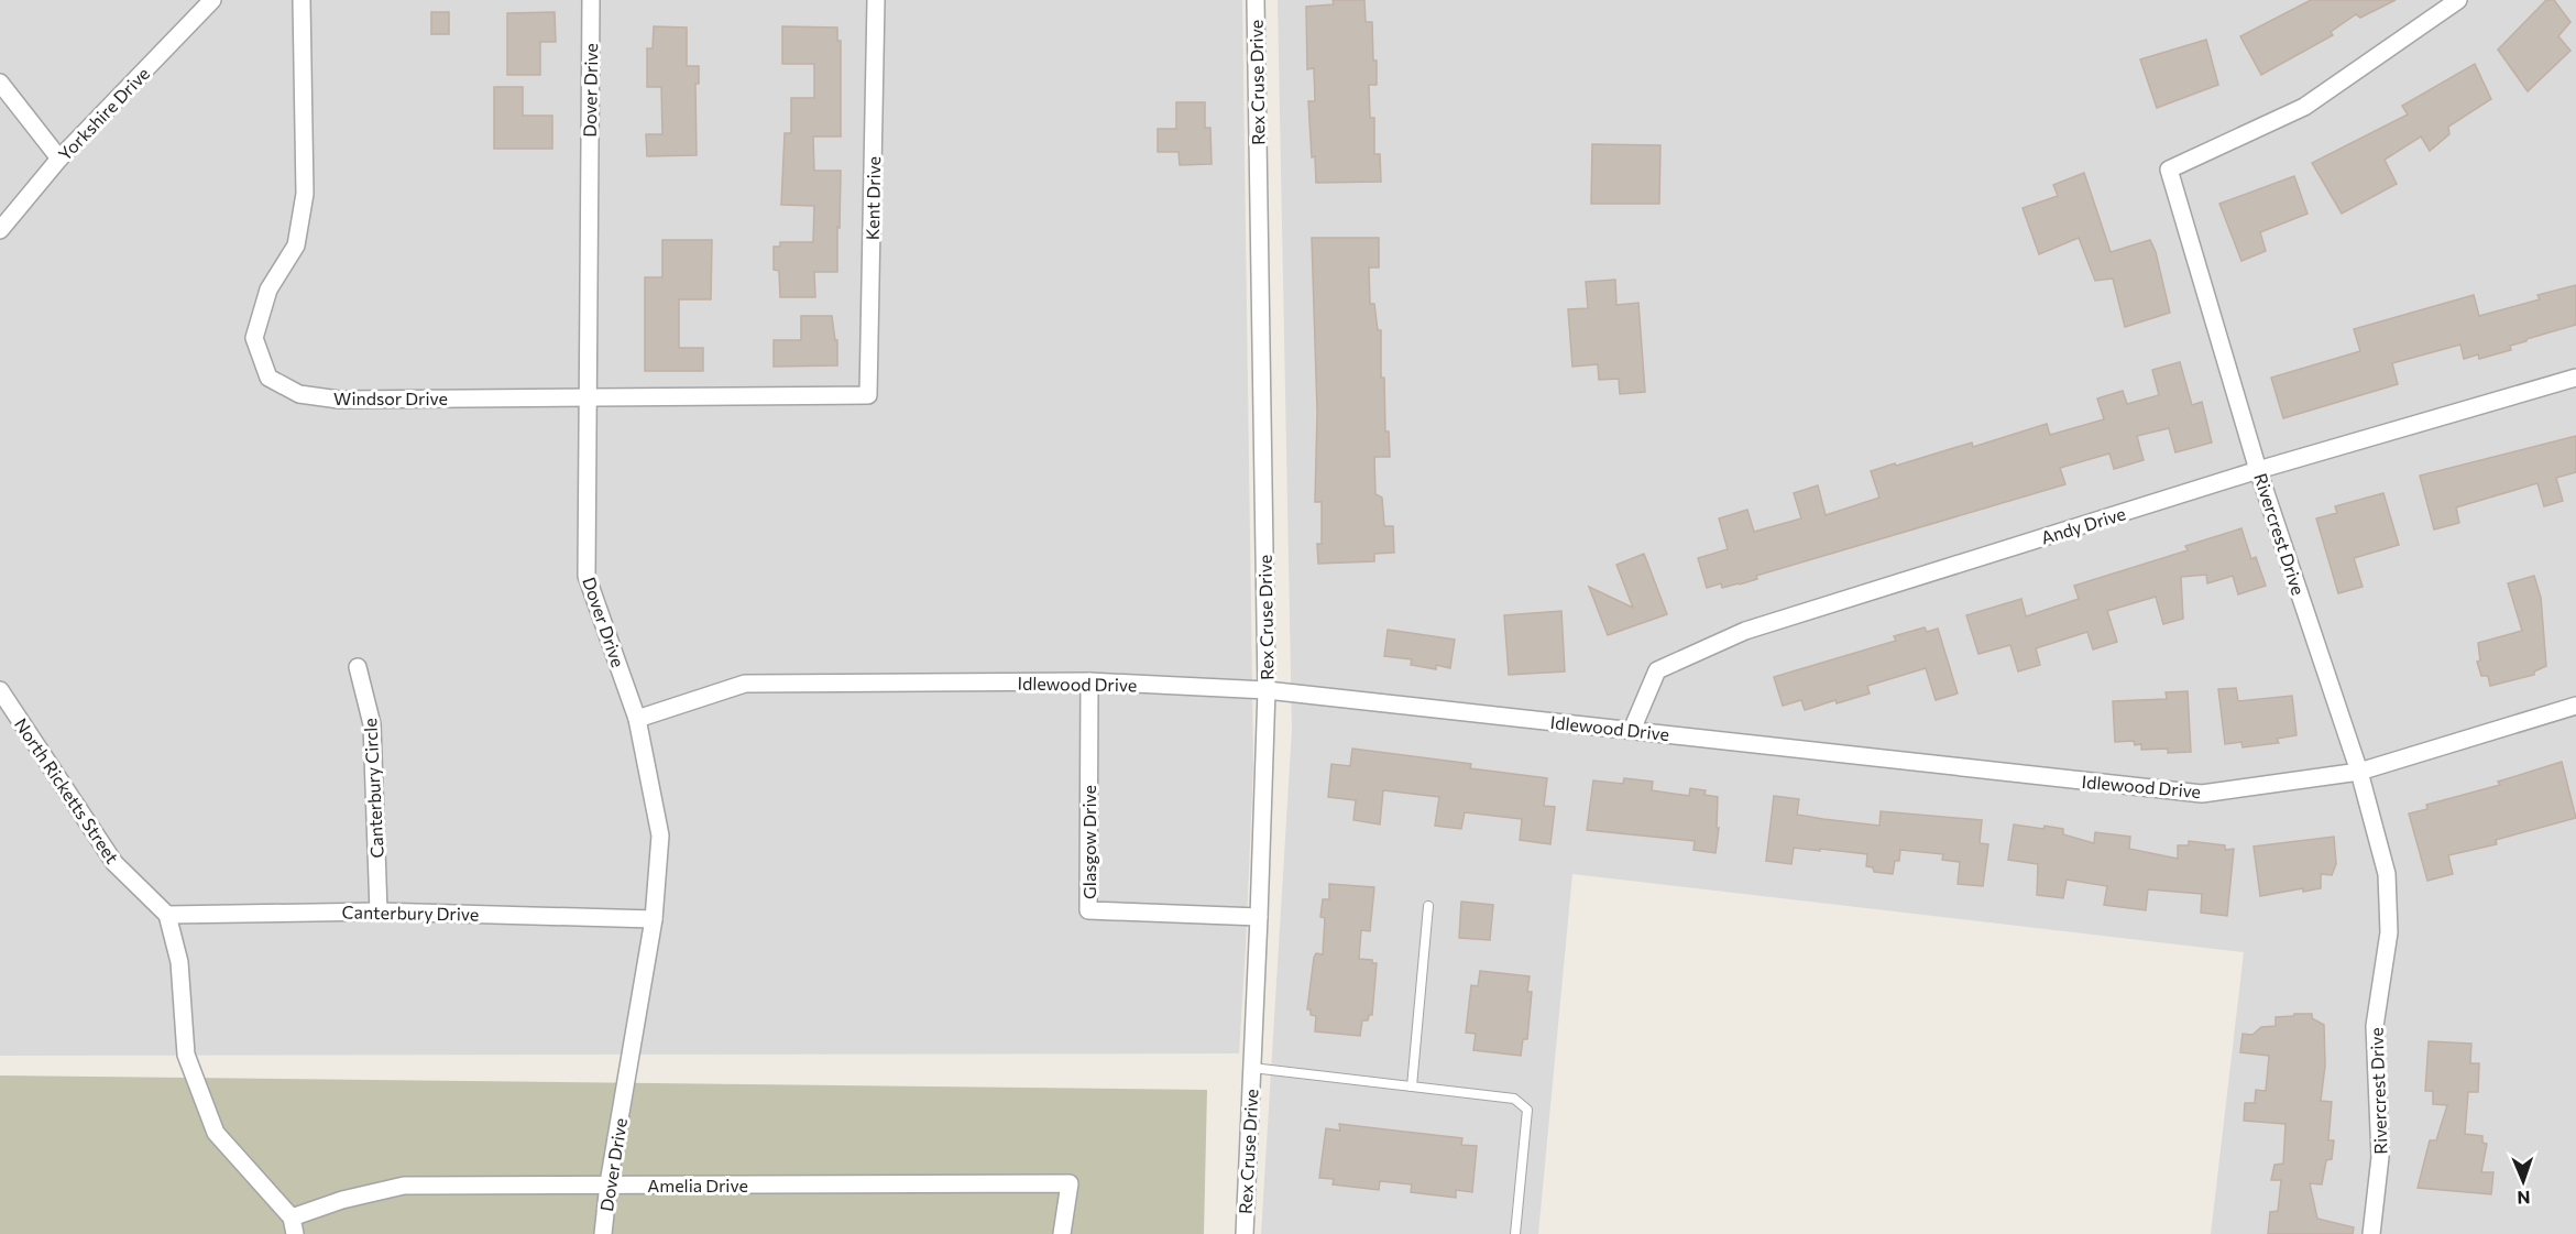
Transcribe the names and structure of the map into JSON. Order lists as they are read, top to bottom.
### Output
{
  "streets": {
    "street": [
      "Rex Cruse Drive",
      "Dover Drive",
      "Yorkshire Drive",
      "Kent Drive",
      "Windsor Drive",
      "Andy Drive",
      "Rivercrest Drive",
      "Idlewood Drive",
      "Canterbury Circle",
      "North Ricketts Street",
      "Glasgow Drive",
      "Canterbury Drive",
      "Amelia Drive"
    ]
  },
  "crossings": [
    ["Rex Cruse Drive", "Idlewood Drive"],
    ["Rex Cruse Drive", "Glasgow Drive"],
    ["Dover Drive", "Windsor Drive"],
    ["Dover Drive", "Idlewood Drive"],
    ["Dover Drive", "Canterbury Drive"],
    ["Dover Drive", "Amelia Drive"],
    ["Kent Drive", "Windsor Drive"],
    ["Andy Drive", "Rivercrest Drive"],
    ["Andy Drive", "Idlewood Drive"],
    ["Rivercrest Drive", "Idlewood Drive"],
    ["Idlewood Drive", "Glasgow Drive"],
    ["Canterbury Circle", "Canterbury Drive"],
    ["North Ricketts Street", "Canterbury Drive"]
  ],
  "north": "bottom"
}
